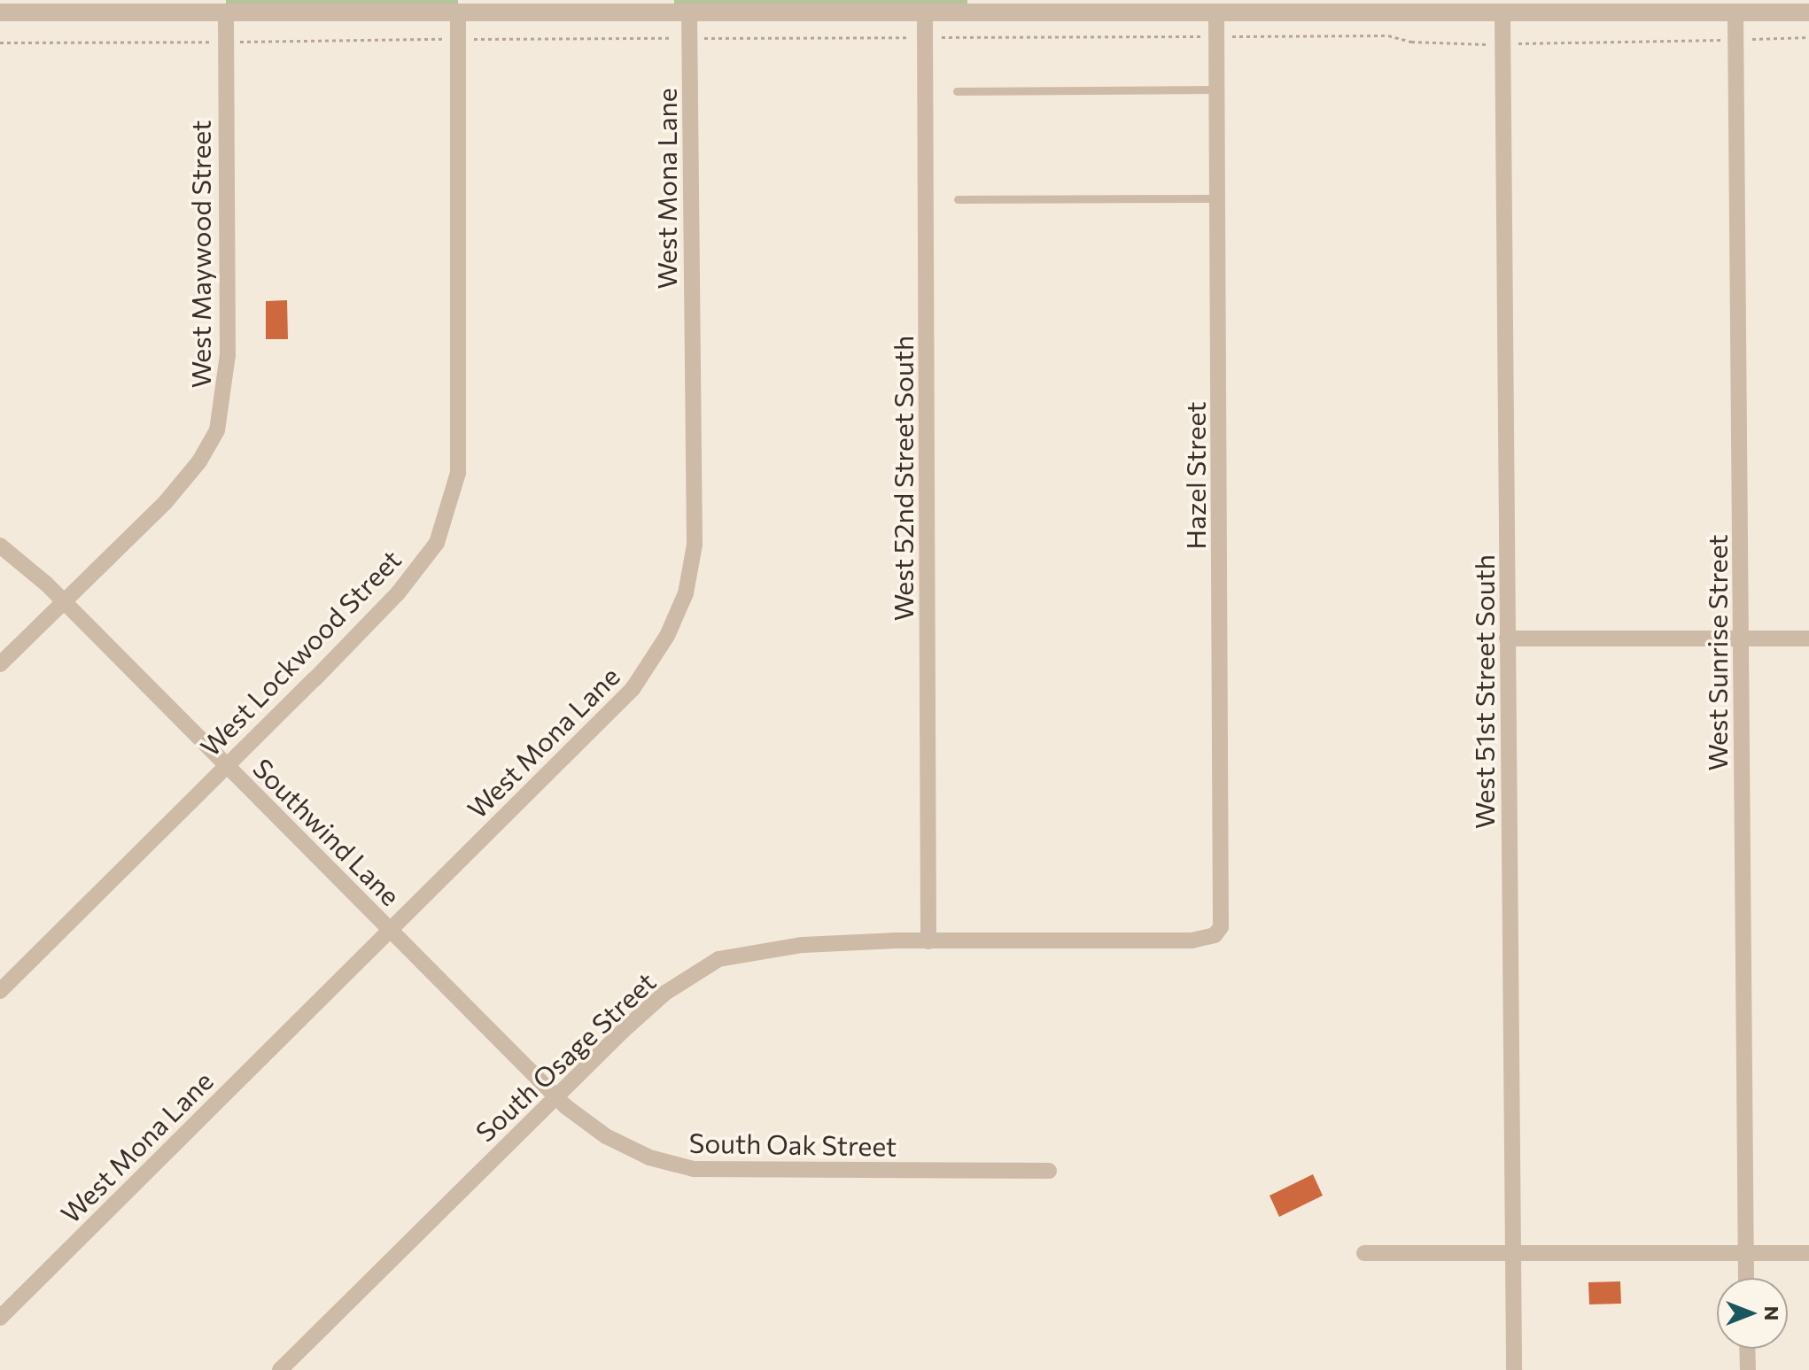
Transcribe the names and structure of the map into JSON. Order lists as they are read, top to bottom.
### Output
{
  "streets": {
    "street": [
      "West Mona Lane",
      "West Maywood Street",
      "Hazel Street",
      "West 52nd Street South",
      "West Lockwood Street",
      "West Sunrise Street",
      "West 51st Street South",
      "Southwind Lane",
      "South Osage Street",
      "South Oak Street"
    ]
  },
  "crossings": [
    ["West Mona Lane", "Southwind Lane"],
    ["West Maywood Street", "Southwind Lane"],
    ["Hazel Street", "South Osage Street"],
    ["West 52nd Street South", "South Osage Street"],
    ["West Lockwood Street", "Southwind Lane"],
    ["Southwind Lane", "South Osage Street"],
    ["Southwind Lane", "South Oak Street"],
    ["South Osage Street", "South Oak Street"]
  ],
  "north": "right"
}
